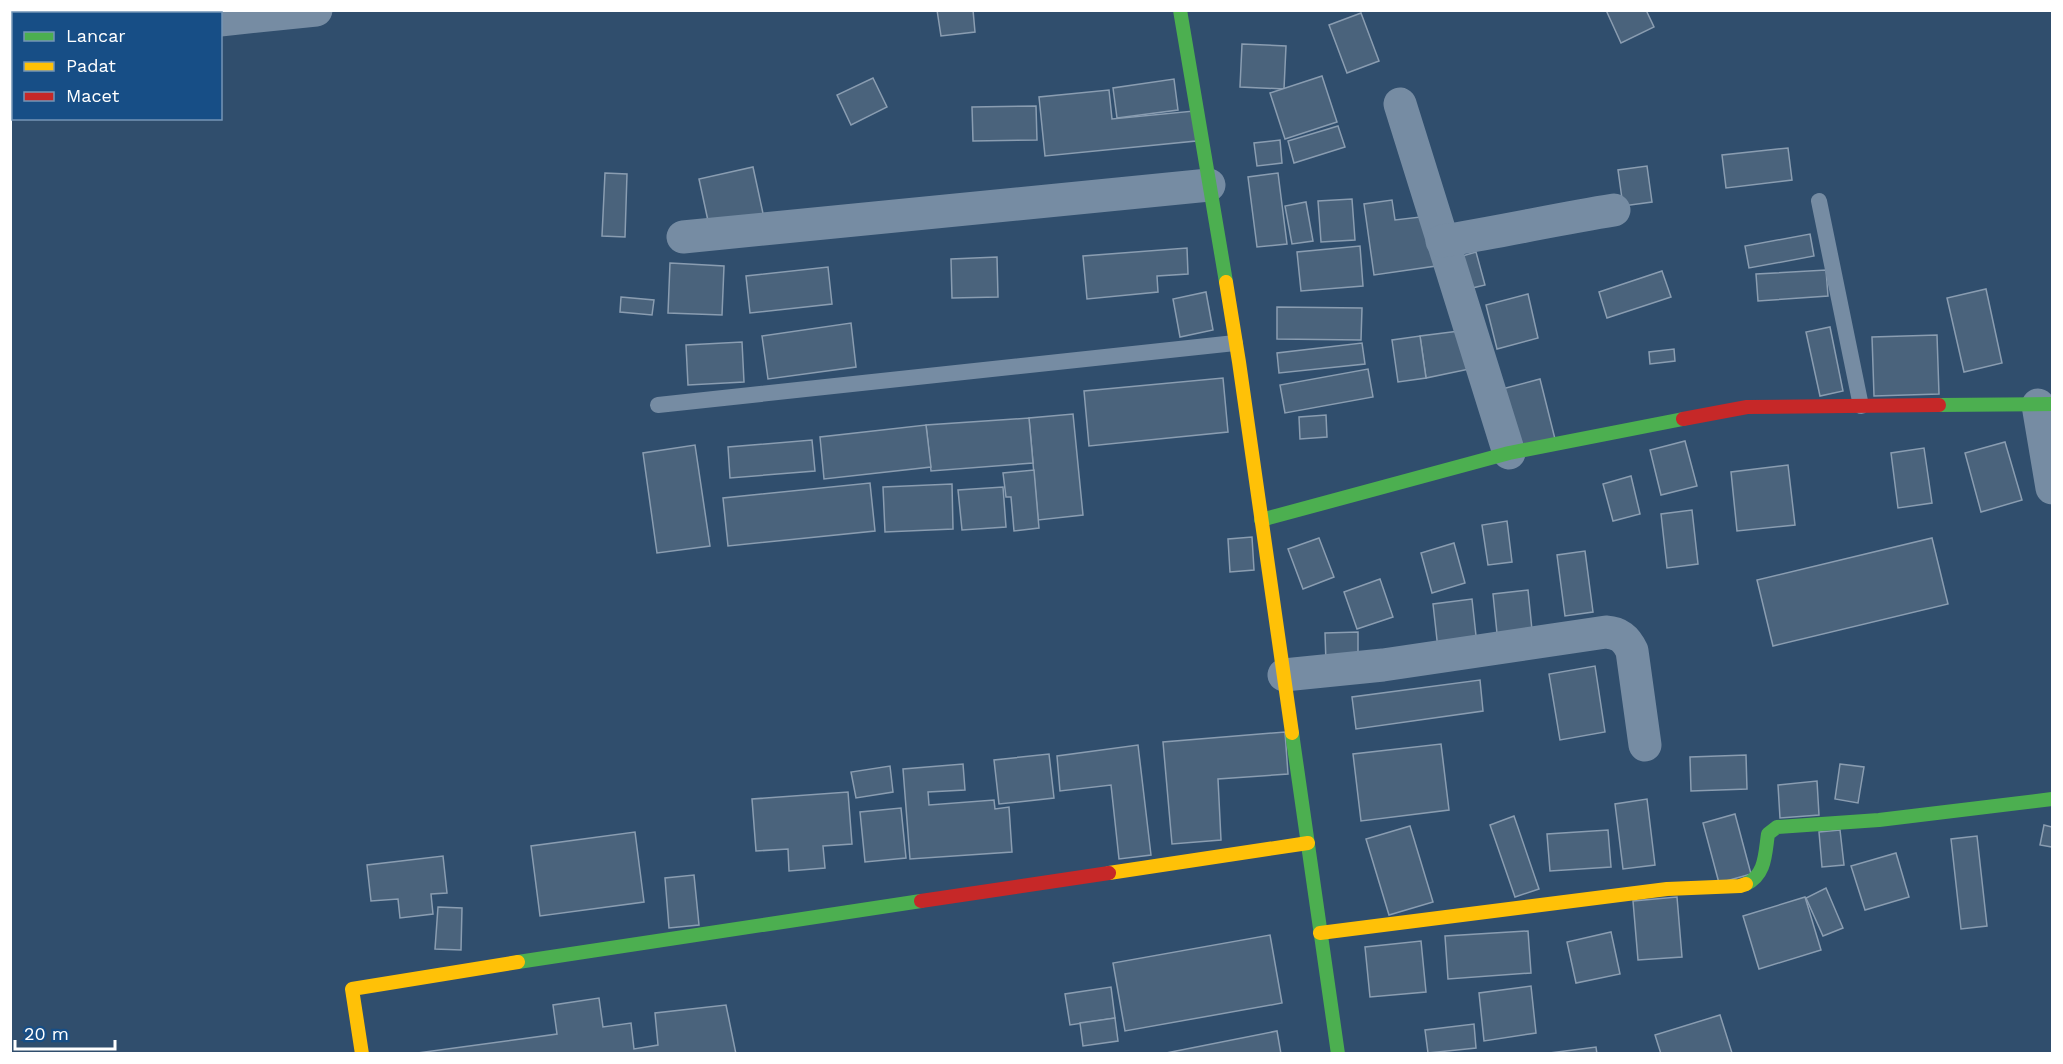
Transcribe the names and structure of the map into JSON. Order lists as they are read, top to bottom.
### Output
{
  "legend": ["Lancar", "Padat", "Macet"],
  "scale_bar": "20 m"
}
